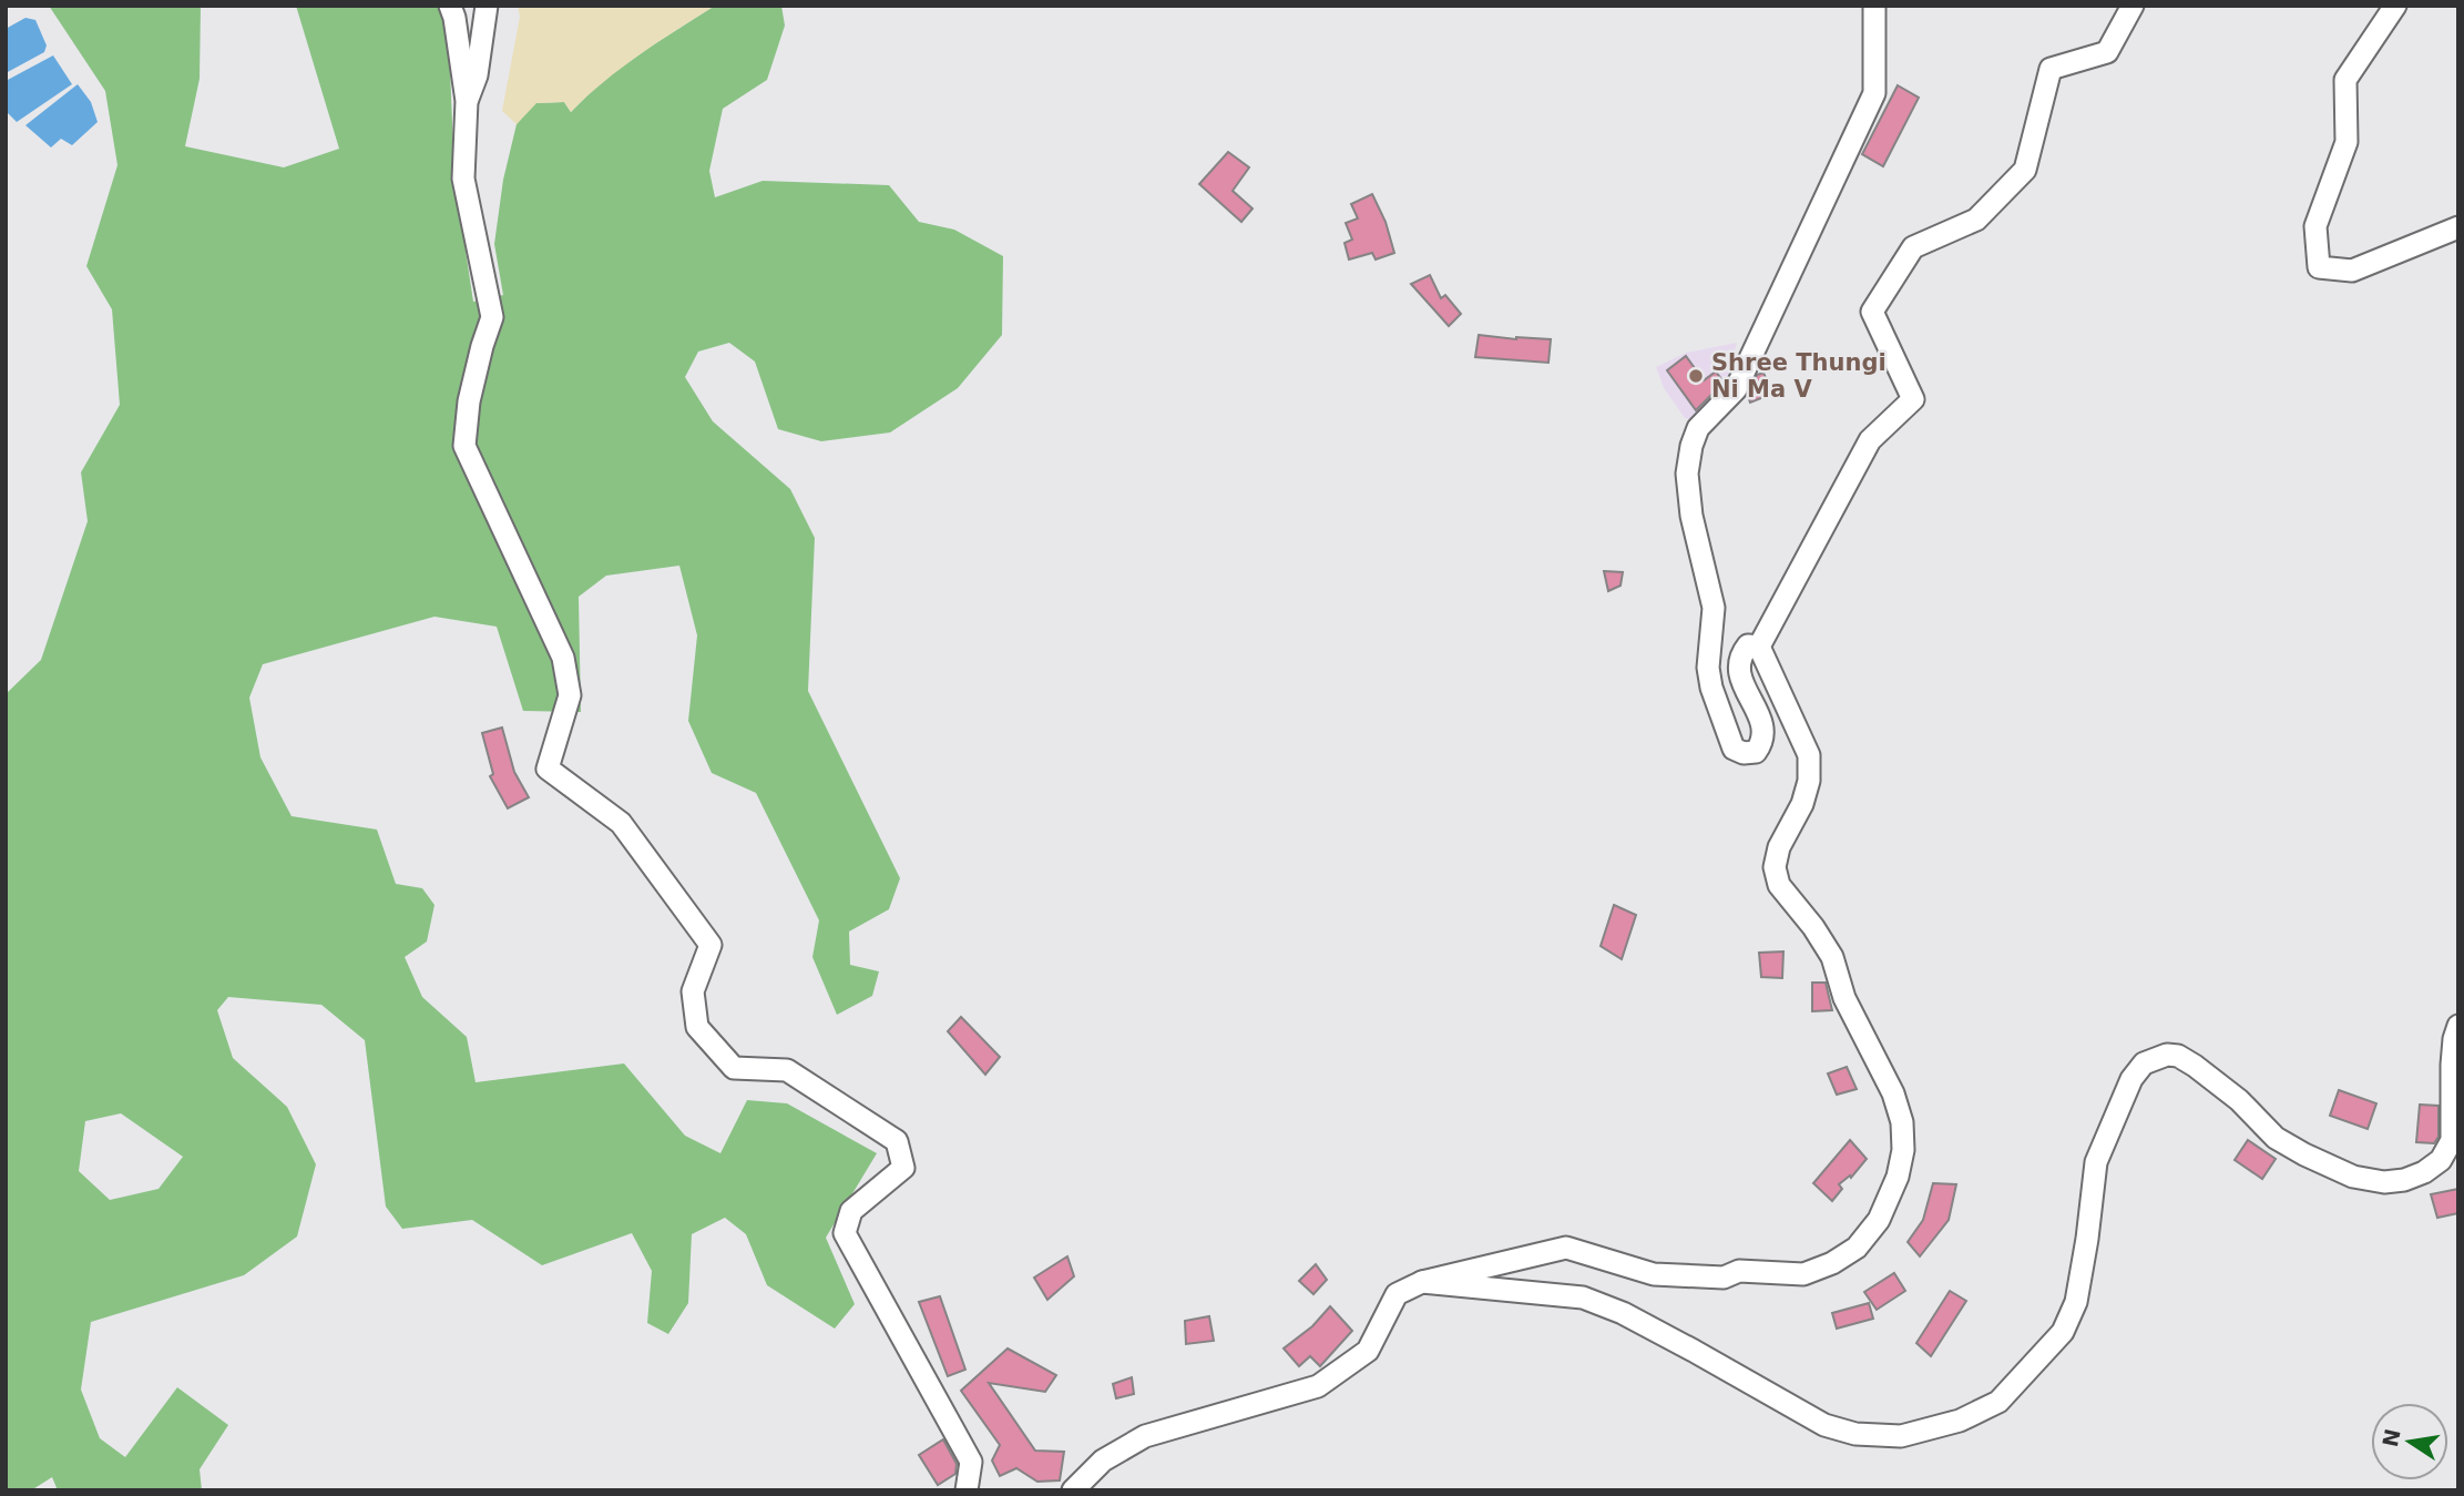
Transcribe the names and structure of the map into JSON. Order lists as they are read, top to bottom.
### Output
{
  "places": ["Shree Thungi Ni Ma V"],
  "north": "left"
}
